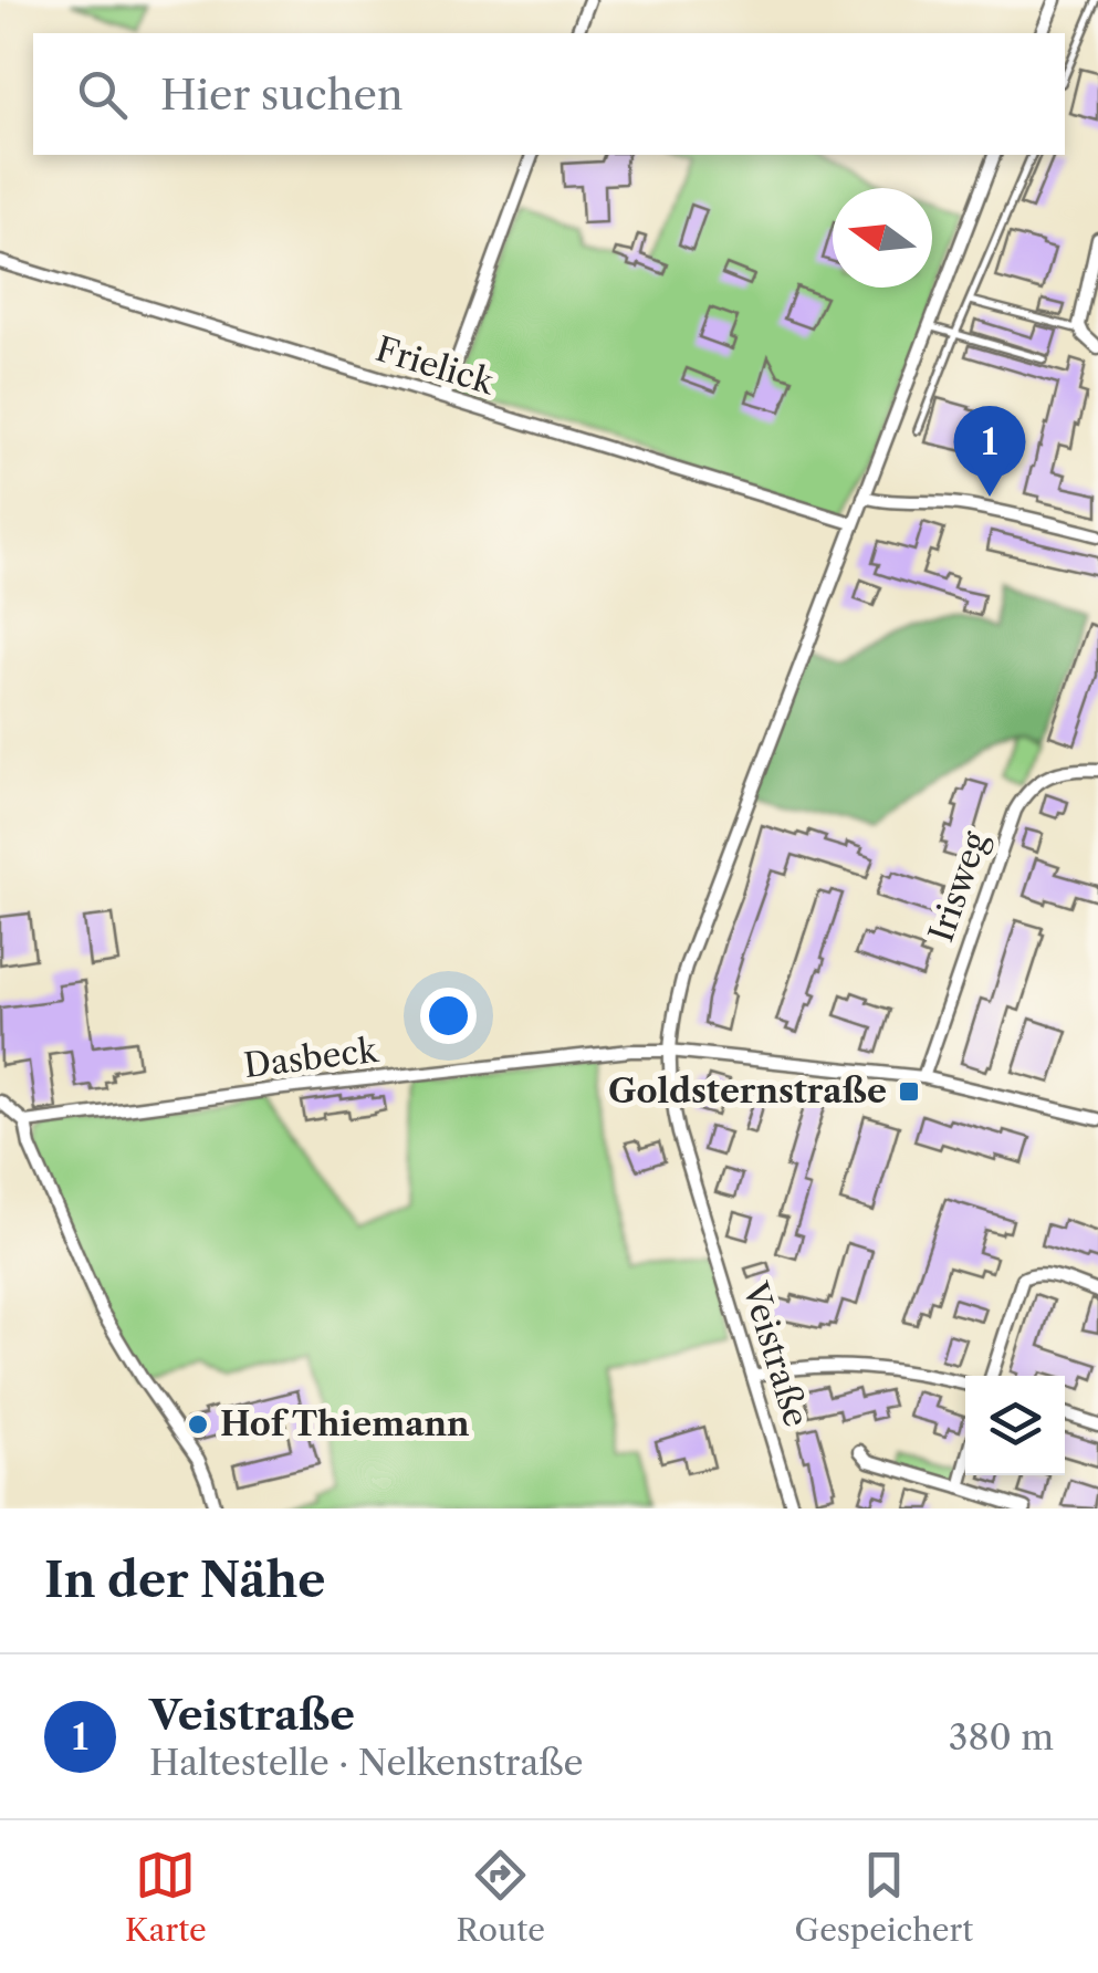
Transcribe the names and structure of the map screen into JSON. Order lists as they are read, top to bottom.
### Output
{
  "streets": {
    "street": [
      "Frielick",
      "Irisweg",
      "Dasbeck",
      "Veistraße"
    ]
  },
  "crossings": [
    ["Frielick", "Veistraße"],
    ["Dasbeck", "Veistraße"]
  ],
  "places": {
    "transit": ["Goldsternstraße"],
    "other": ["Hof Thiemann"]
  },
  "north": "left",
  "page": {
    "search": "Hier suchen",
    "pins": "1",
    "heading": "In der Nähe",
    "list": [
      {
        "mark": "1",
        "name": "Veistraße",
        "note": "Haltestelle · Nelkenstraße",
        "value": "380 m"
      }
    ],
    "nav": ["Karte", "Route", "Gespeichert"]
  }
}
